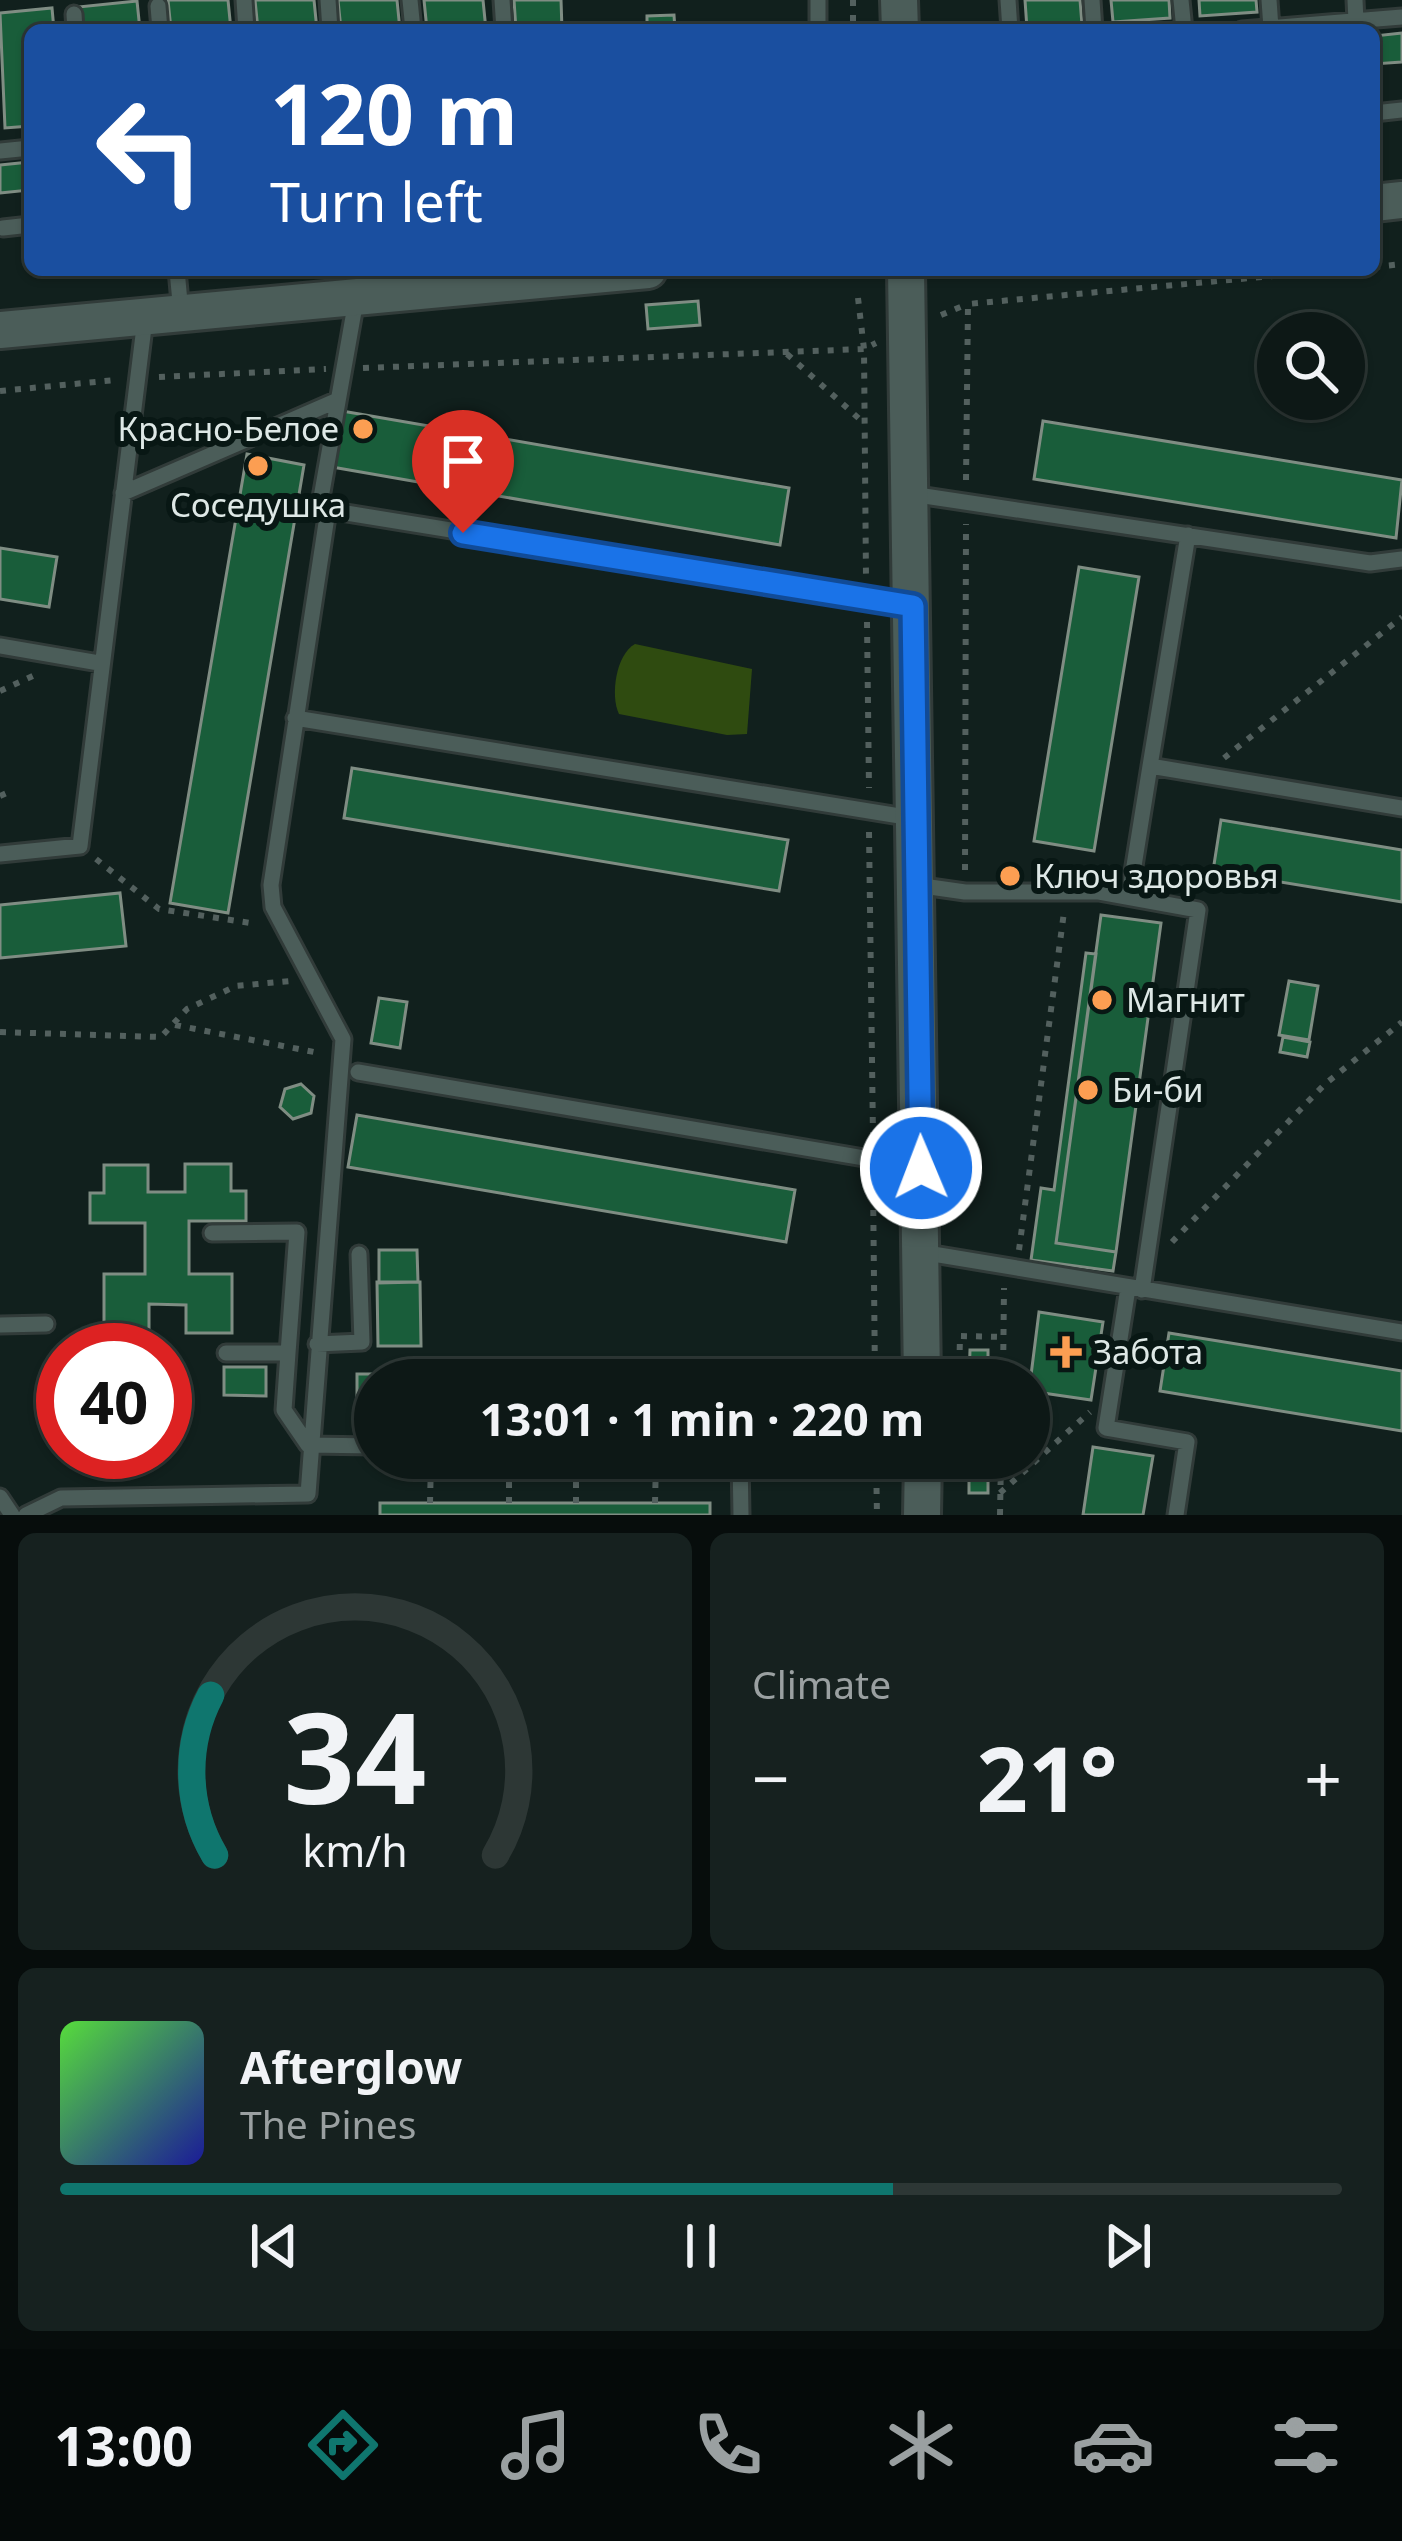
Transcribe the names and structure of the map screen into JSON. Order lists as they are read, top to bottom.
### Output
{
  "places": {
    "other": [
      "Красно-Белое",
      "Соседушка",
      "Ключ здоровья",
      "Магнит",
      "Би-би"
    ],
    "health": ["Забота"]
  },
  "page": {
    "turn": ["120 m", "Turn left"],
    "limit": "40",
    "trip": "13:01 · 1 min · 220 m",
    "tile": "Climate",
    "heat": ["−", "21°", "+"],
    "song": ["Afterglow", "The Pines"],
    "tabs": "13:00",
    "gauge": ["34", "km/h"]
  }
}
